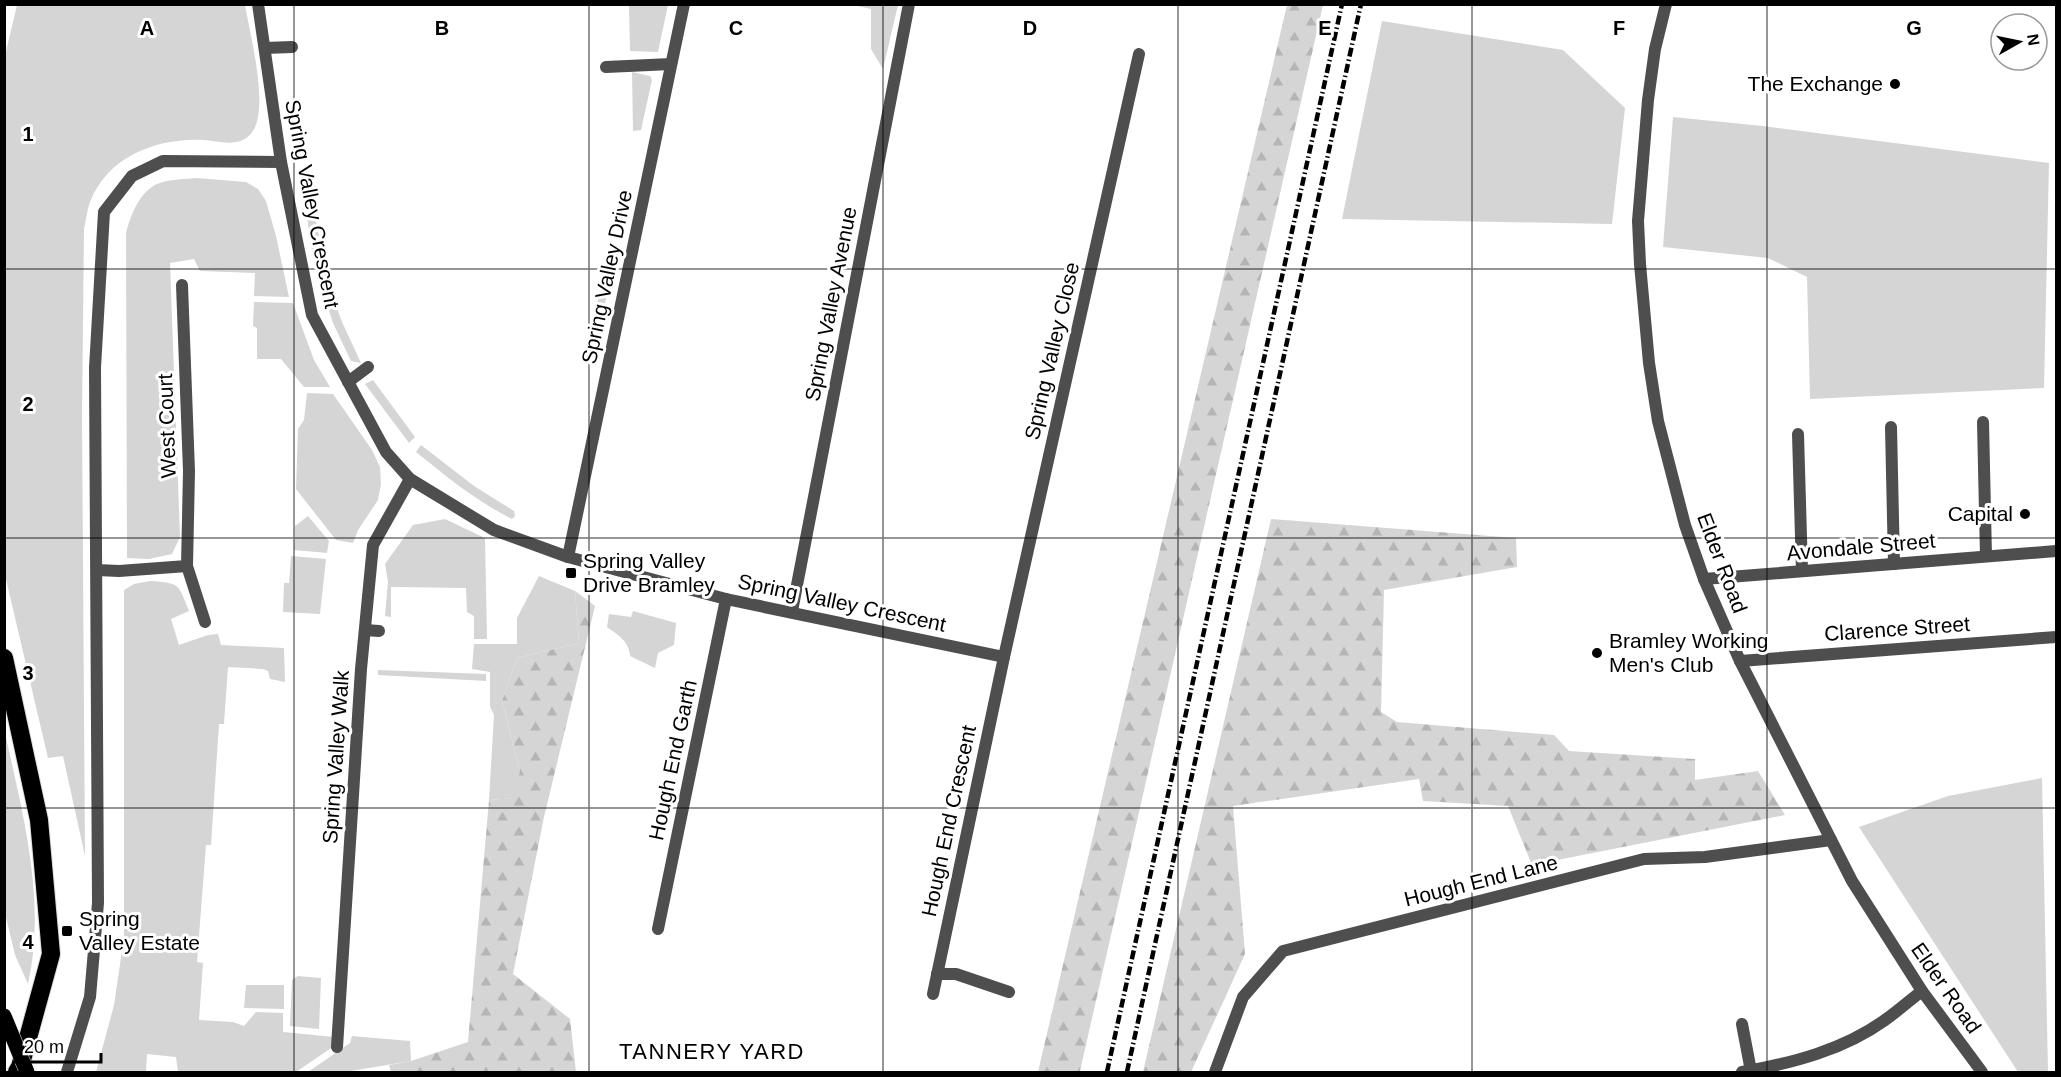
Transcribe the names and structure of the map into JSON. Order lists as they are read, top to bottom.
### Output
{
  "streets": {
    "street": [
      "Spring Valley Crescent",
      "Spring Valley Drive",
      "Spring Valley Avenue",
      "Spring Valley Close",
      "West Court",
      "Avondale Street",
      "Elder Road",
      "Clarence Street",
      "Spring Valley Walk",
      "Hough End Garth",
      "Hough End Crescent",
      "Hough End Lane"
    ]
  },
  "crossings": [
    ["Spring Valley Crescent", "Spring Valley Drive"],
    ["Spring Valley Crescent", "Spring Valley Avenue"],
    ["Spring Valley Crescent", "Spring Valley Close"],
    ["Spring Valley Crescent", "Spring Valley Walk"],
    ["Spring Valley Crescent", "Hough End Garth"],
    ["Spring Valley Crescent", "Hough End Crescent"],
    ["Spring Valley Close", "Hough End Crescent"],
    ["Avondale Street", "Elder Road"],
    ["Elder Road", "Clarence Street"],
    ["Elder Road", "Hough End Lane"]
  ],
  "districts": ["TANNERY YARD"],
  "places": {
    "other": ["The Exchange", "Capital", "Bramley Working Men's Club"],
    "transit": ["Spring Valley Drive Bramley", "Spring Valley Estate"]
  },
  "scale_bar": "20 m",
  "north": "right",
  "grid": {
    "columns": [
      "A",
      "B",
      "C",
      "D",
      "E",
      "F",
      "G"
    ],
    "rows": [
      "1",
      "2",
      "3",
      "4"
    ]
  }
}
